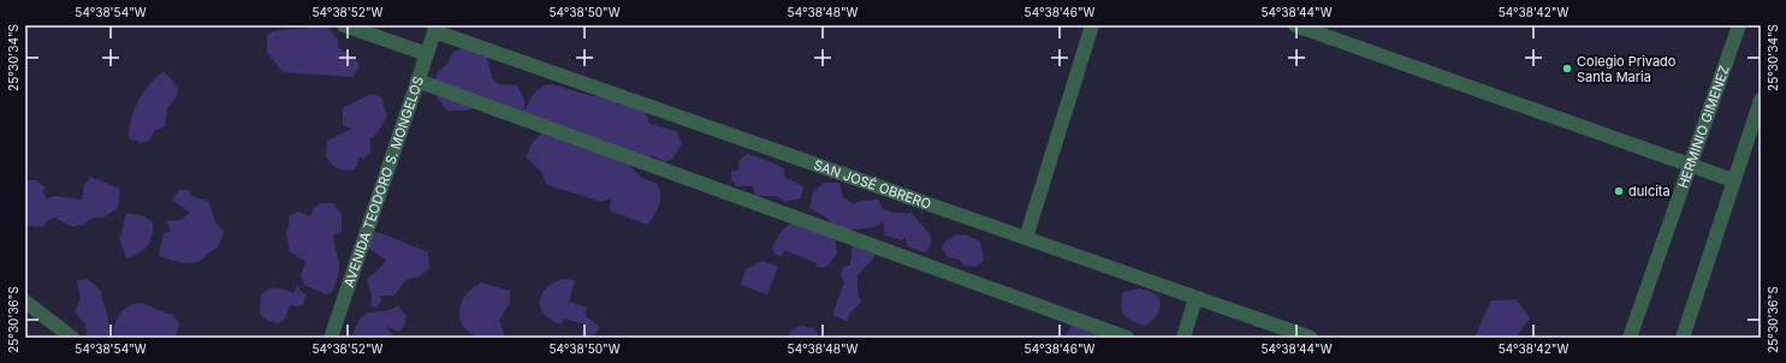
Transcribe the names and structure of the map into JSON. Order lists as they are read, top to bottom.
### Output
{
  "streets": {
    "street": ["HERMINIO GIMENEZ", "AVENIDA TEODORO S. MONGELOS", "SAN JOSÉ OBRERO"]
  },
  "crossings": [
    ["AVENIDA TEODORO S. MONGELOS", "SAN JOSÉ OBRERO"]
  ],
  "places": ["Colegio Privado Santa Maria", "dulcita"],
  "coordinates": [
    "54°38'54\"W",
    "54°38'52\"W",
    "54°38'50\"W",
    "54°38'48\"W",
    "54°38'46\"W",
    "54°38'44\"W",
    "54°38'42\"W",
    "25°30'34\"S",
    "25°30'36\"S"
  ]
}
